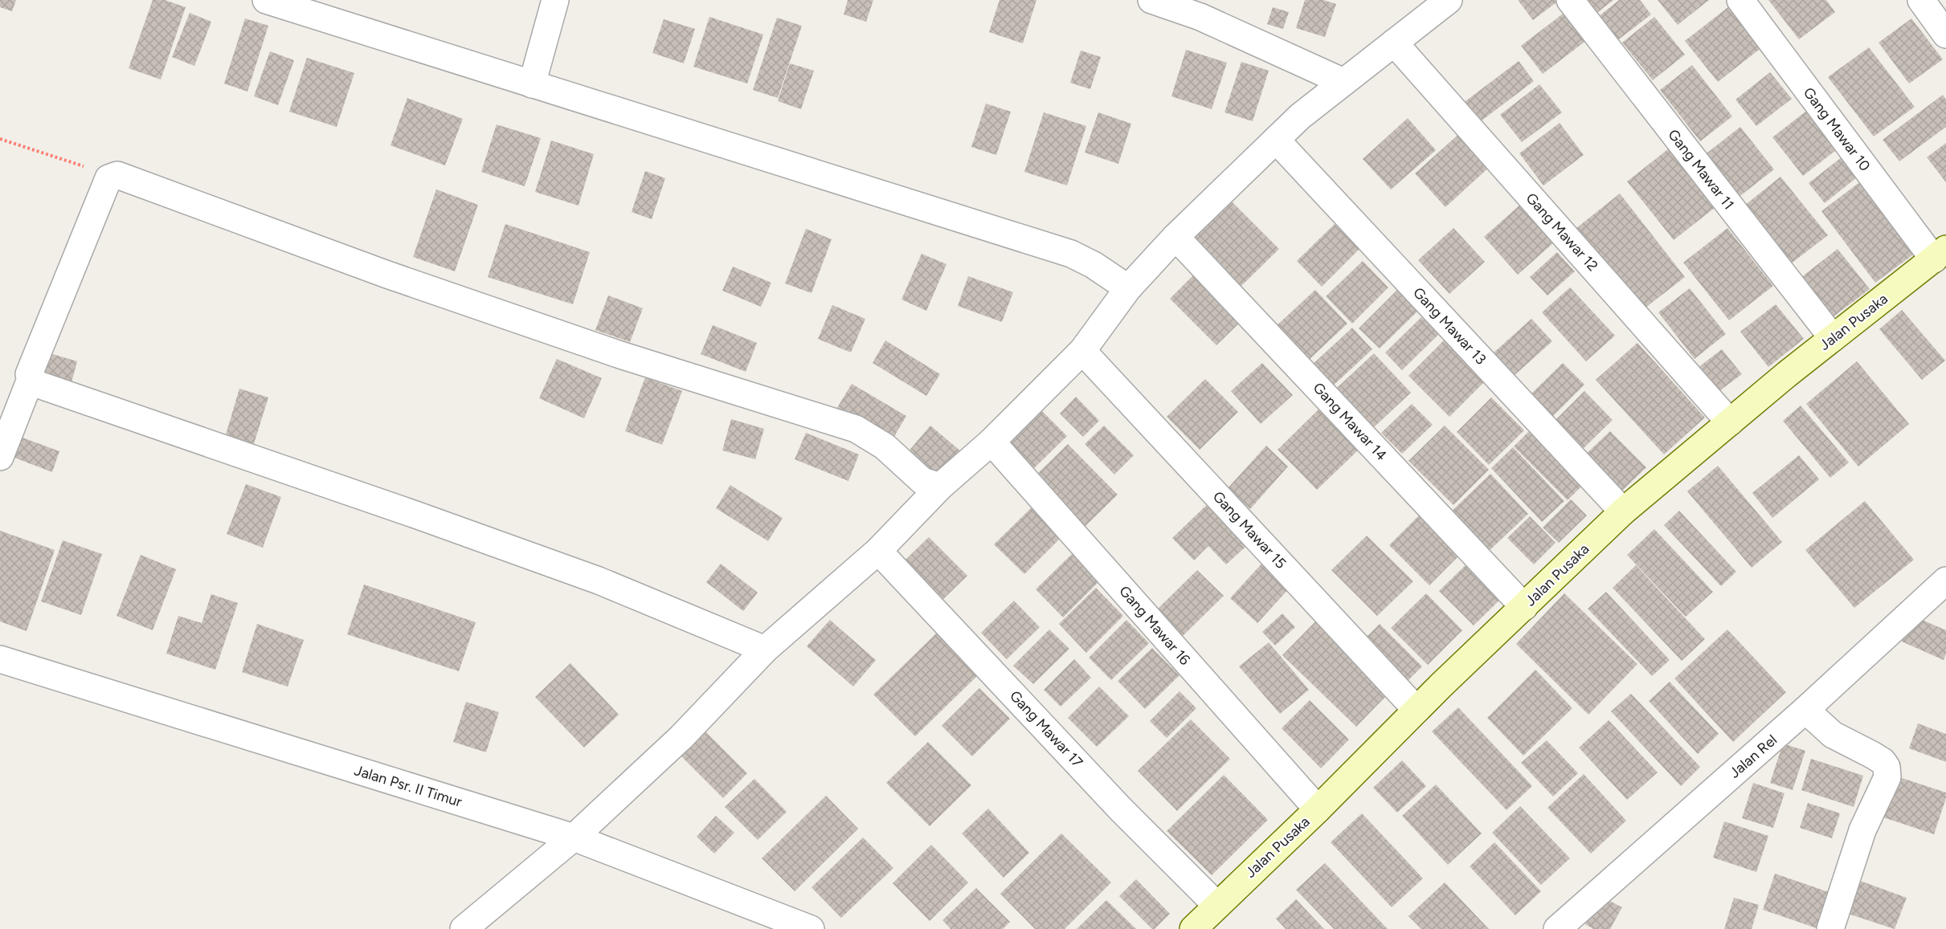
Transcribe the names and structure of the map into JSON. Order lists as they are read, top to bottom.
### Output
{
  "streets": {
    "main road": ["Jalan Pusaka"],
    "street": [
      "Gang Mawar 10",
      "Gang Mawar 11",
      "Gang Mawar 12",
      "Gang Mawar 13",
      "Gang Mawar 14",
      "Gang Mawar 15",
      "Gang Mawar 16",
      "Gang Mawar 17",
      "Jalan Rel",
      "Jalan Psr. II Timur"
    ]
  },
  "crossings": [
    ["Gang Mawar 10", "Jalan Pusaka"],
    ["Gang Mawar 11", "Jalan Pusaka"],
    ["Gang Mawar 12", "Jalan Pusaka"],
    ["Jalan Pusaka", "Gang Mawar 13"],
    ["Jalan Pusaka", "Gang Mawar 14"],
    ["Jalan Pusaka", "Gang Mawar 15"],
    ["Jalan Pusaka", "Gang Mawar 16"],
    ["Jalan Pusaka", "Gang Mawar 17"]
  ]
}
